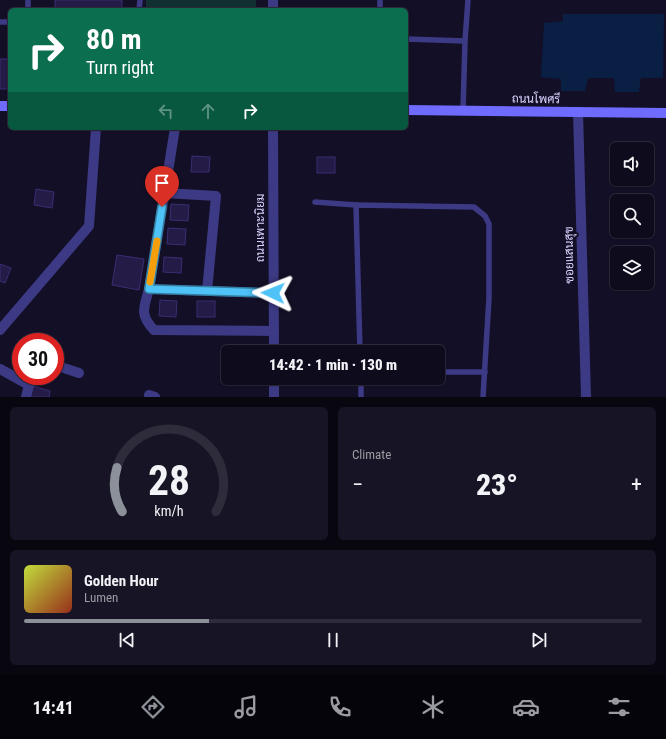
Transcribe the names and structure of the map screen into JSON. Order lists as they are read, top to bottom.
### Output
{
  "streets": {
    "main road": ["ถนนโพศรี"],
    "street": ["ถนนเพาะนิยม", "ซอยแสนสุข"]
  },
  "crossings": [
    ["ถนนโพศรี", "ซอยแสนสุข"]
  ],
  "page": {
    "turn": ["80 m", "Turn right"],
    "limit": "30",
    "trip": "14:42 · 1 min · 130 m",
    "tile": "Climate",
    "heat": ["−", "23°", "+"],
    "song": ["Golden Hour", "Lumen"],
    "tabs": "14:41",
    "gauge": ["28", "km/h"]
  }
}
